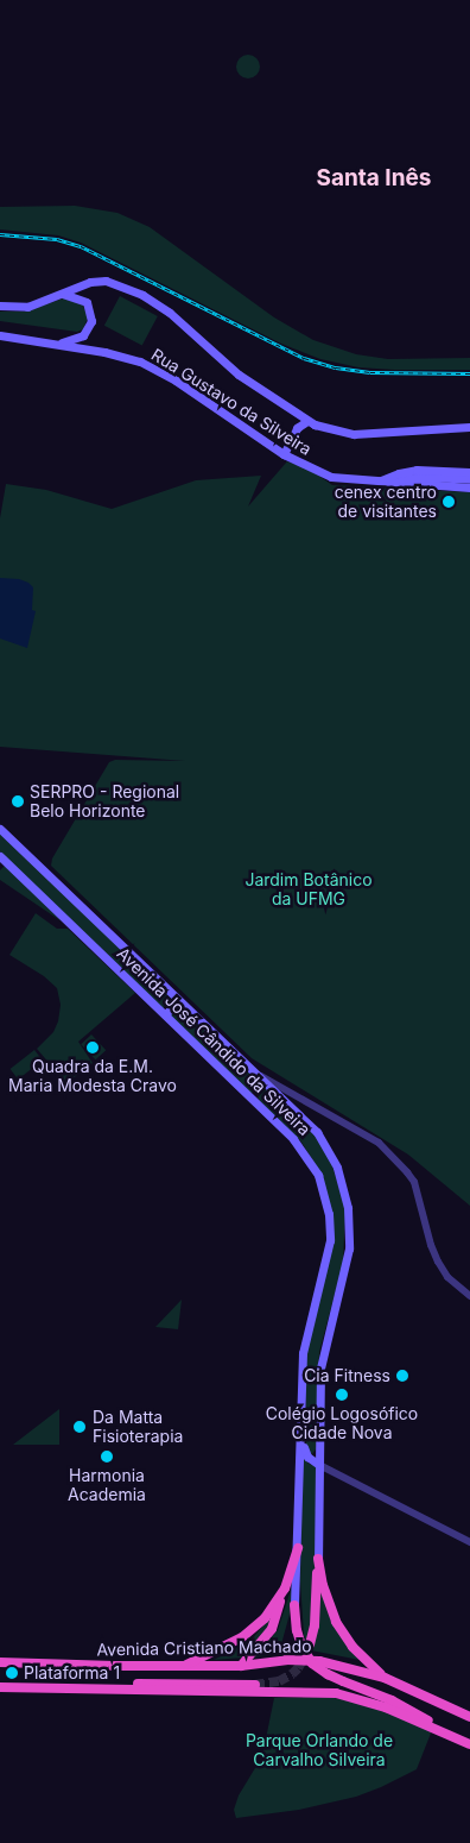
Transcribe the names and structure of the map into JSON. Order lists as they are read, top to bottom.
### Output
{
  "streets": {
    "highway": ["Avenida Cristiano Machado"],
    "main road": ["Rua Gustavo da Silveira", "Avenida José Cândido da Silveira"]
  },
  "districts": ["Santa Inês"],
  "parks": ["Jardim Botânico da UFMG", "Parque Orlando de Carvalho Silveira"],
  "places": [
    "cenex centro de visitantes",
    "SERPRO - Regional Belo Horizonte",
    "Quadra da E.M. Maria Modesta Cravo",
    "Cia Fitness",
    "Colégio Logosófico Cidade Nova",
    "Da Matta Fisioterapia",
    "Harmonia Academia",
    "Plataforma 1"
  ]
}
